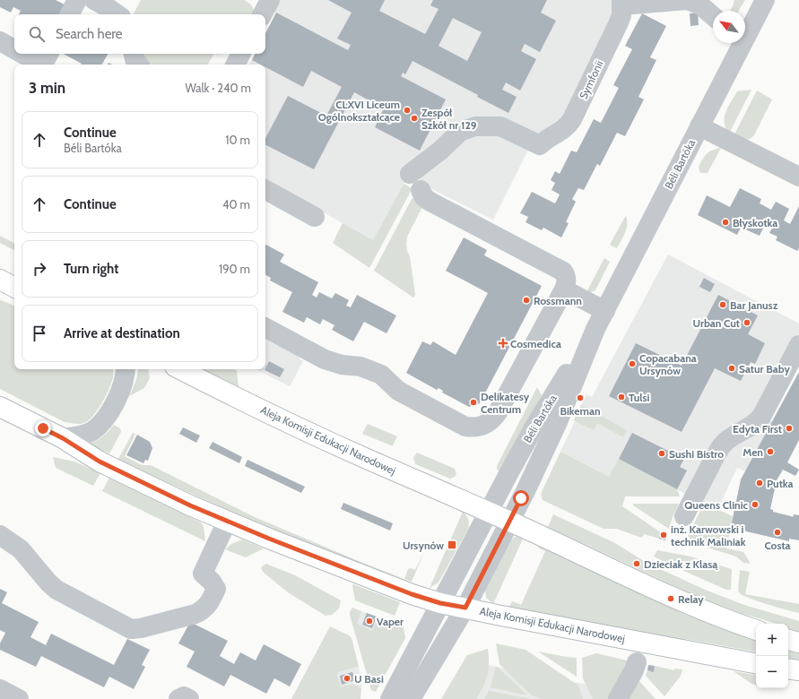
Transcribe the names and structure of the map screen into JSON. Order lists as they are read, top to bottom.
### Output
{
  "streets": {
    "main road": ["Aleja Komisji Edukacji Narodowej"],
    "street": ["Symfonii", "Béli Bartóka"]
  },
  "crossings": [
    ["Béli Bartóka", "Aleja Komisji Edukacji Narodowej"]
  ],
  "places": {
    "other": [
      "CLXVI Liceum Ogólnokształcące",
      "Zespół Szkół nr 129",
      "Błyskotka",
      "Rossmann",
      "Bar Janusz",
      "Urban Cut",
      "Copacabana Ursynów",
      "Satur Baby",
      "Tulsi",
      "Bikeman",
      "Delikatesy Centrum",
      "Edyta First",
      "Men",
      "Sushi Bistro",
      "Putka",
      "Queens Clinic",
      "Costa",
      "inż. Karwowski i technik Maliniak",
      "Dzieciak z Klasą",
      "Relay",
      "Vaper",
      "U Basi"
    ],
    "health": ["Cosmedica"],
    "transit": ["Ursynów"]
  },
  "north": "top left",
  "page": {
    "search": "Search here",
    "heading": ["3 min", "Walk · 240 m"],
    "list": [
      ["Continue", "Béli Bartóka", "10 m"],
      ["Continue", "40 m"],
      ["Turn right", "190 m"],
      "Arrive at destination"
    ],
    "map_buttons": ["+", "−"]
  }
}
